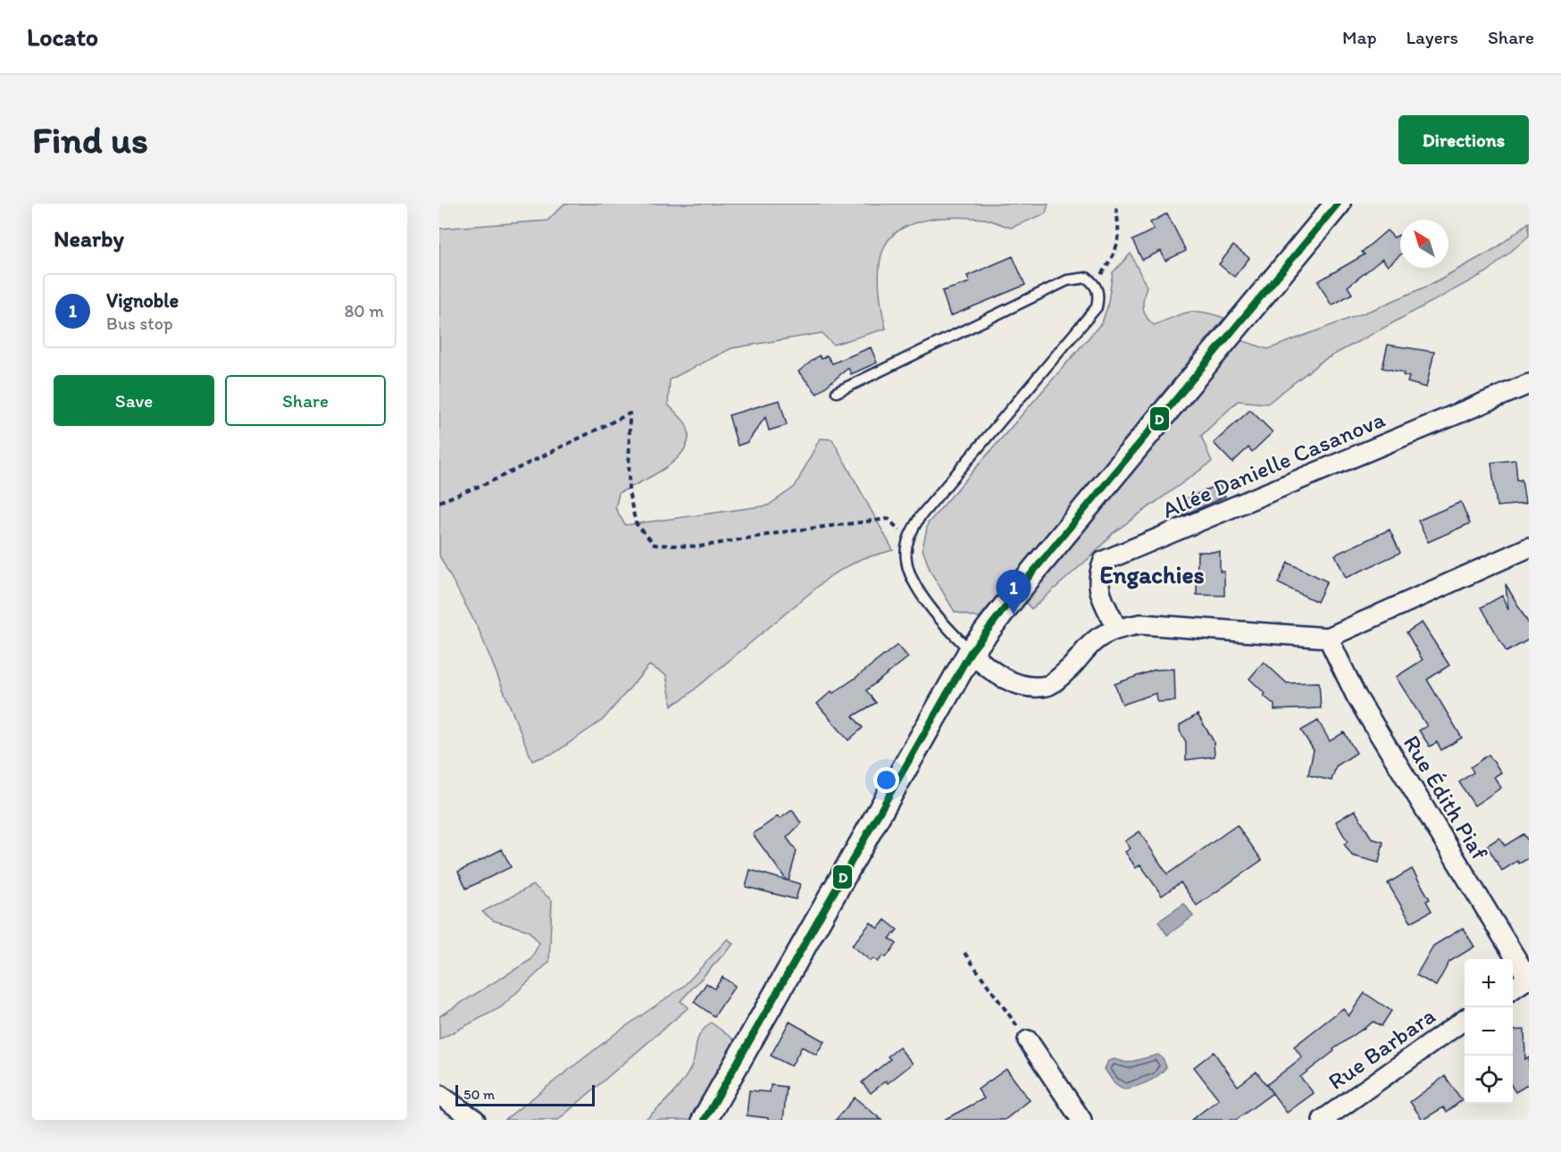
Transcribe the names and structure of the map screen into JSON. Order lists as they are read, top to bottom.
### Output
{
  "streets": {
    "street": ["Allée Danielle Casanova", "Rue Édith Piaf", "Rue Barbara"]
  },
  "districts": ["Engachies"],
  "lines": ["transit line D"],
  "scale_bar": "50 m",
  "north": "top left",
  "page": {
    "header": "Locato",
    "nav": ["Map", "Layers", "Share"],
    "buttons": [
      "Directions",
      ["Save", "Share"]
    ],
    "title": "Find us",
    "heading": "Nearby",
    "list": [
      {
        "mark": "1",
        "name": "Vignoble",
        "note": "Bus stop",
        "value": "80 m"
      }
    ],
    "pins": "1",
    "map_buttons": ["+", "−"],
    "scale": "50 m"
  }
}
